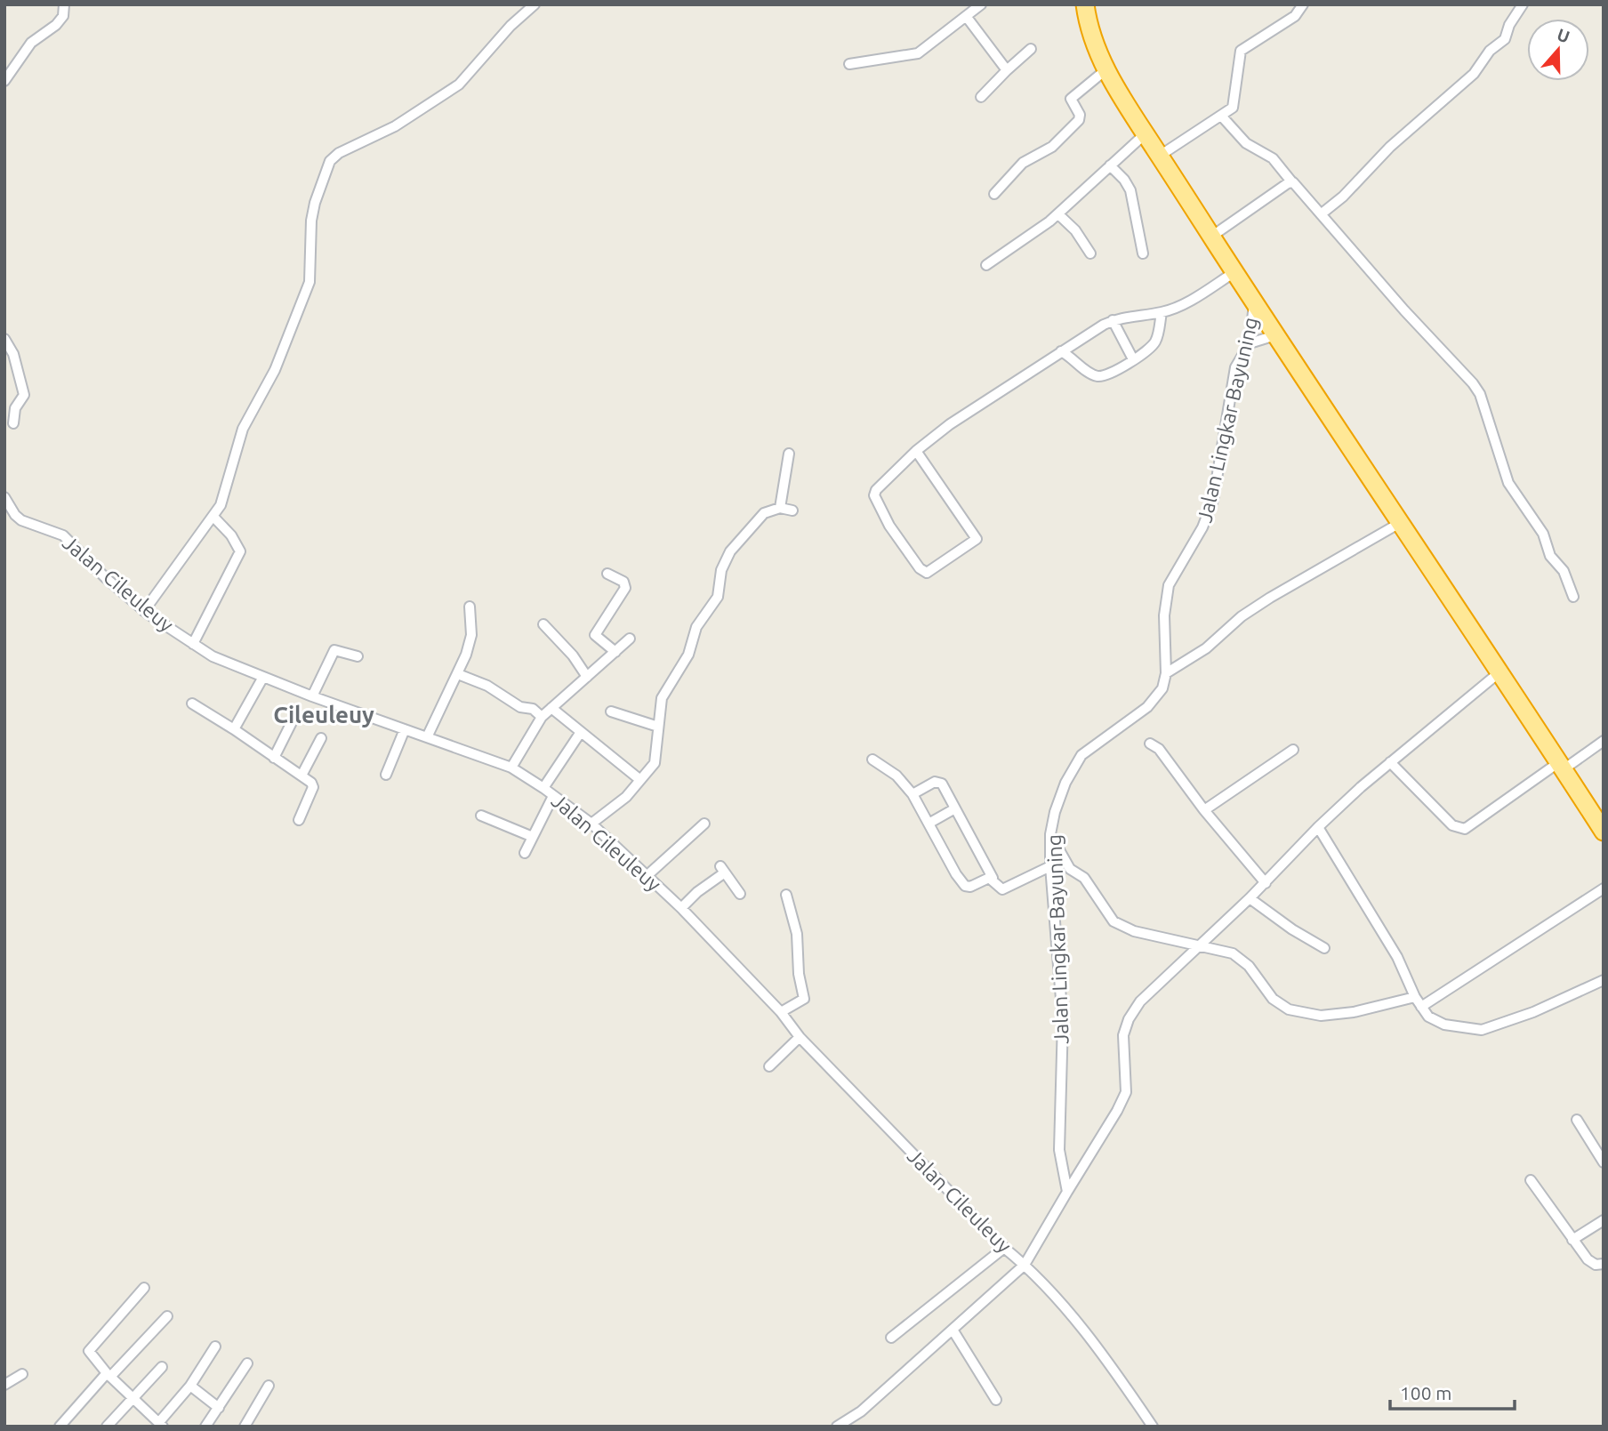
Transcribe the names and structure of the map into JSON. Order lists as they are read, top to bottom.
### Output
{
  "streets": {
    "street": ["Jalan Lingkar Bayuning", "Jalan Cileuleuy"]
  },
  "districts": ["Cileuleuy"],
  "scale_bar": "100 m",
  "north": "top"
}
